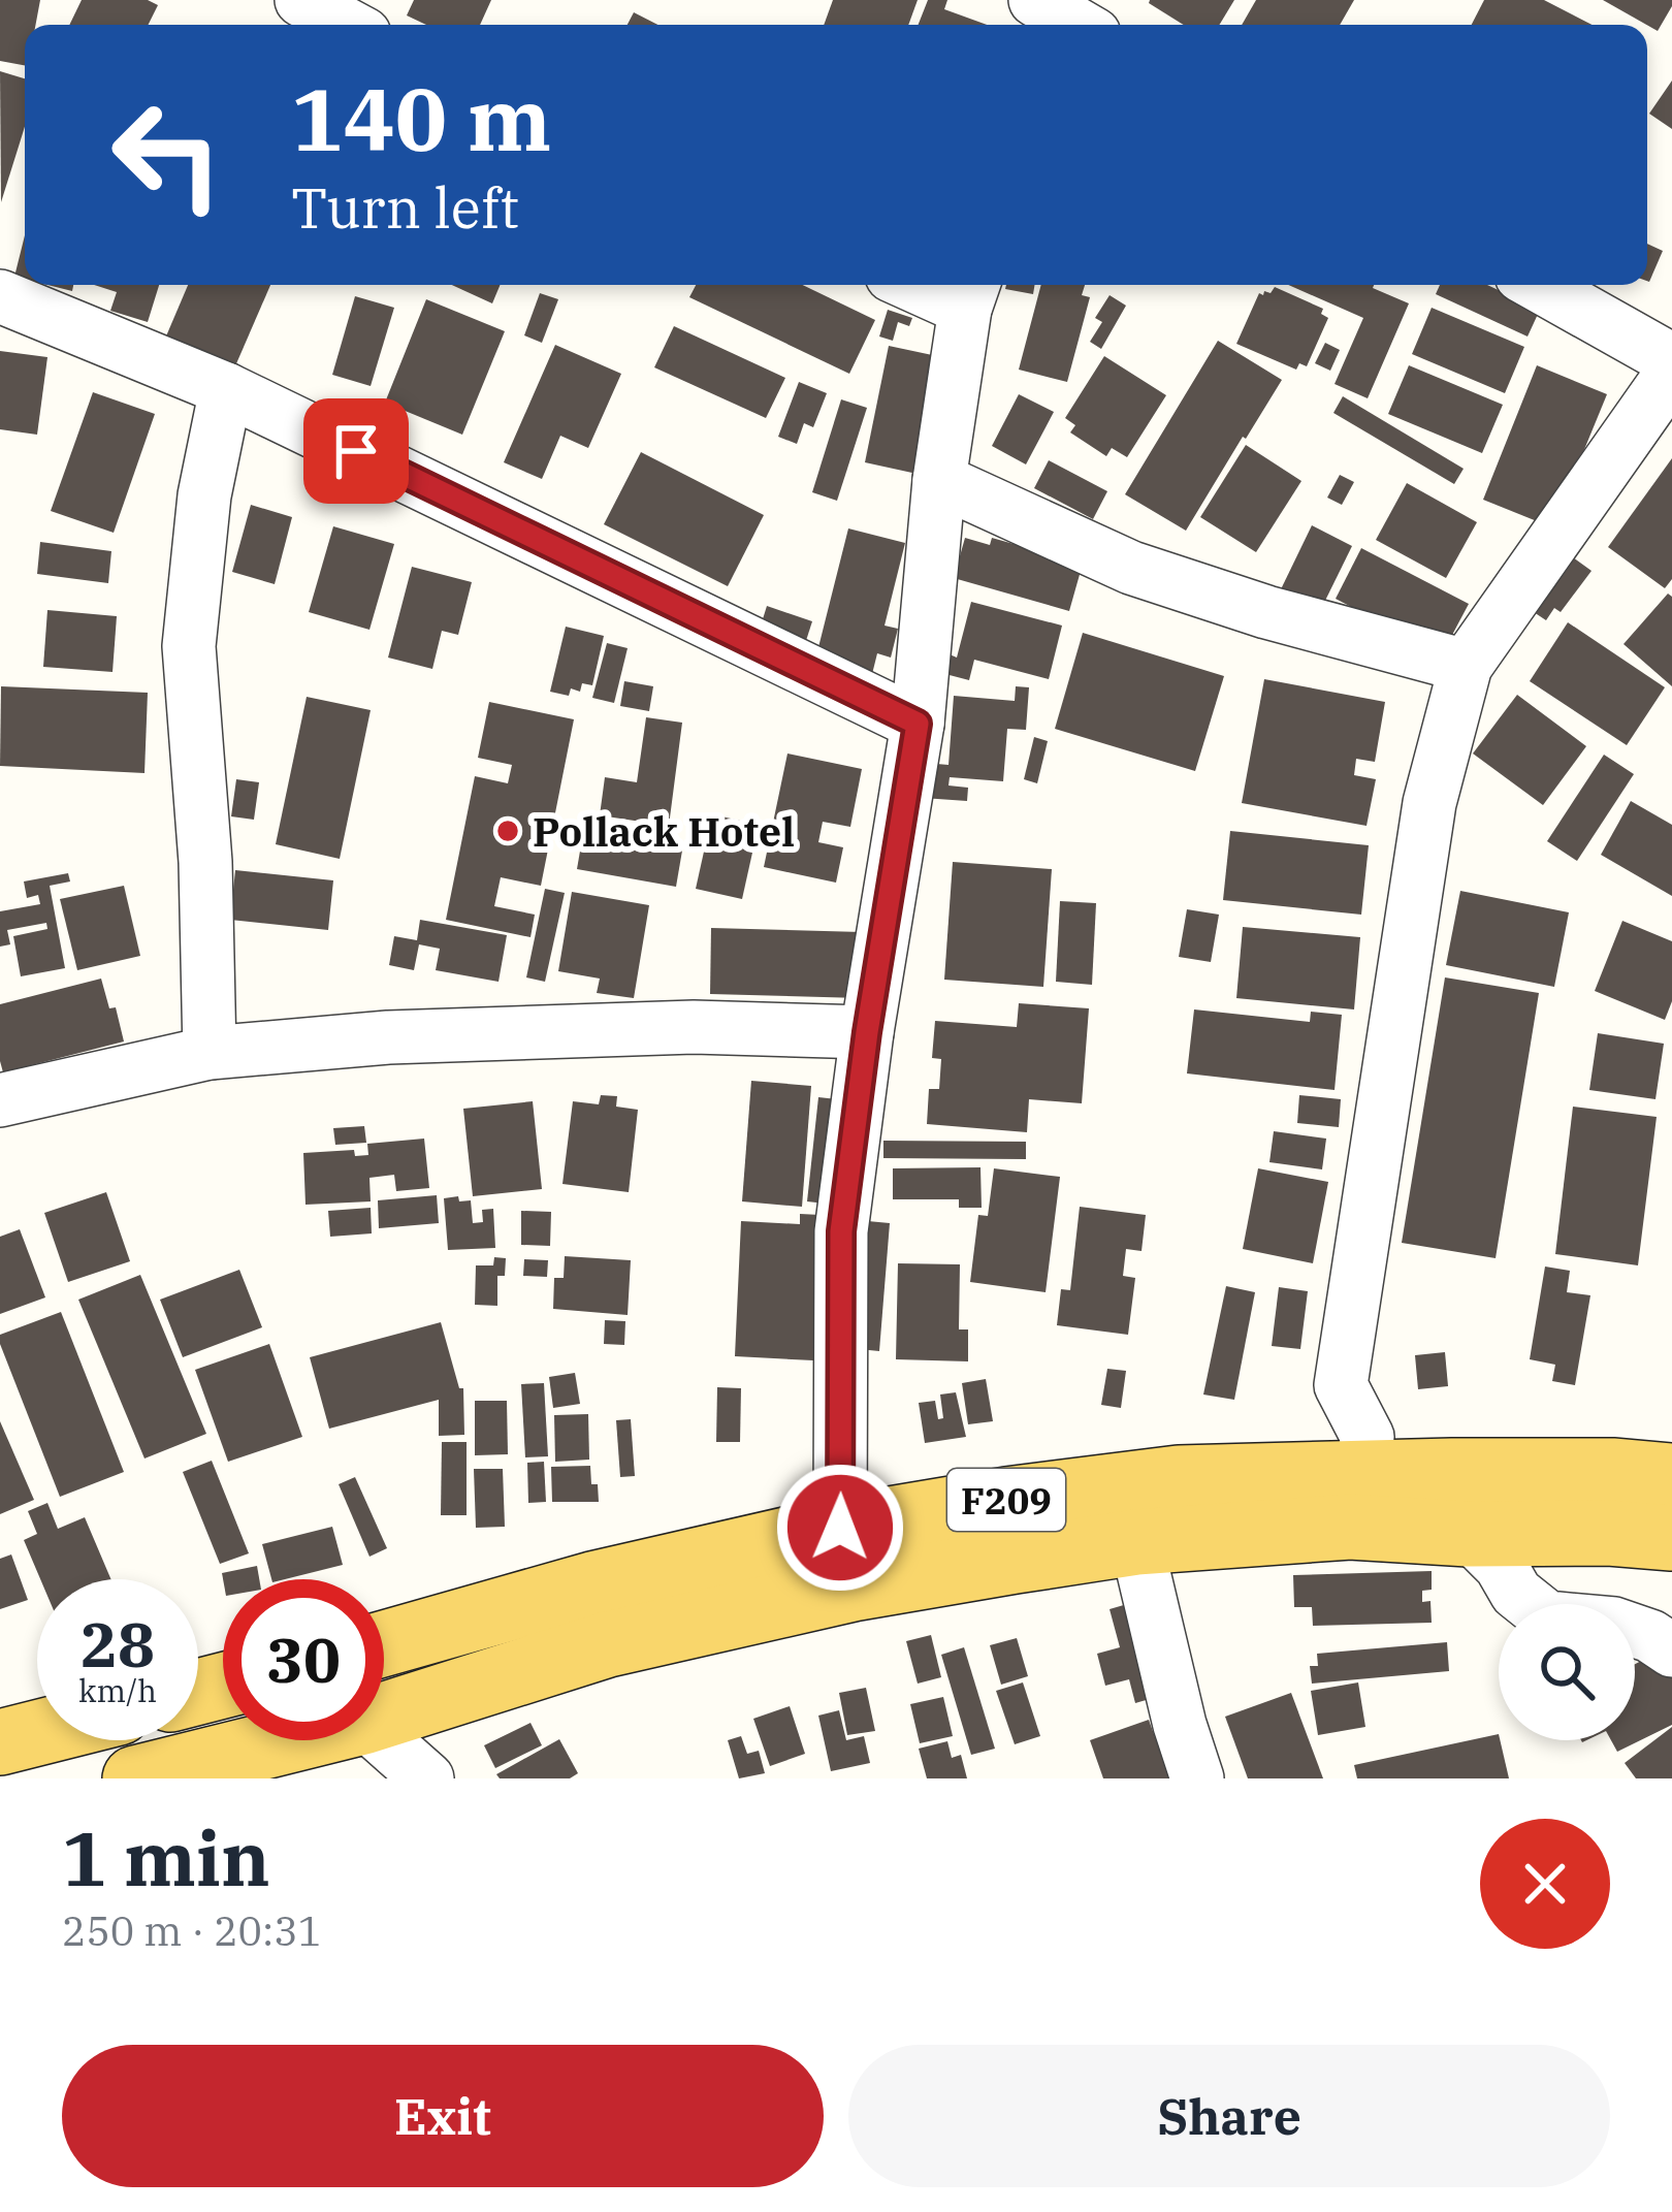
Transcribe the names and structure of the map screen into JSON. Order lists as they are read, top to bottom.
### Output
{
  "streets": {
    "main road": ["F209"]
  },
  "places": ["Pollack Hotel"],
  "page": {
    "turn": ["140 m", "Turn left"],
    "speed": "28 km/h",
    "limit": "30",
    "heading": ["1 min", "250 m · 20:31"],
    "buttons": ["Exit", "Share"]
  }
}
